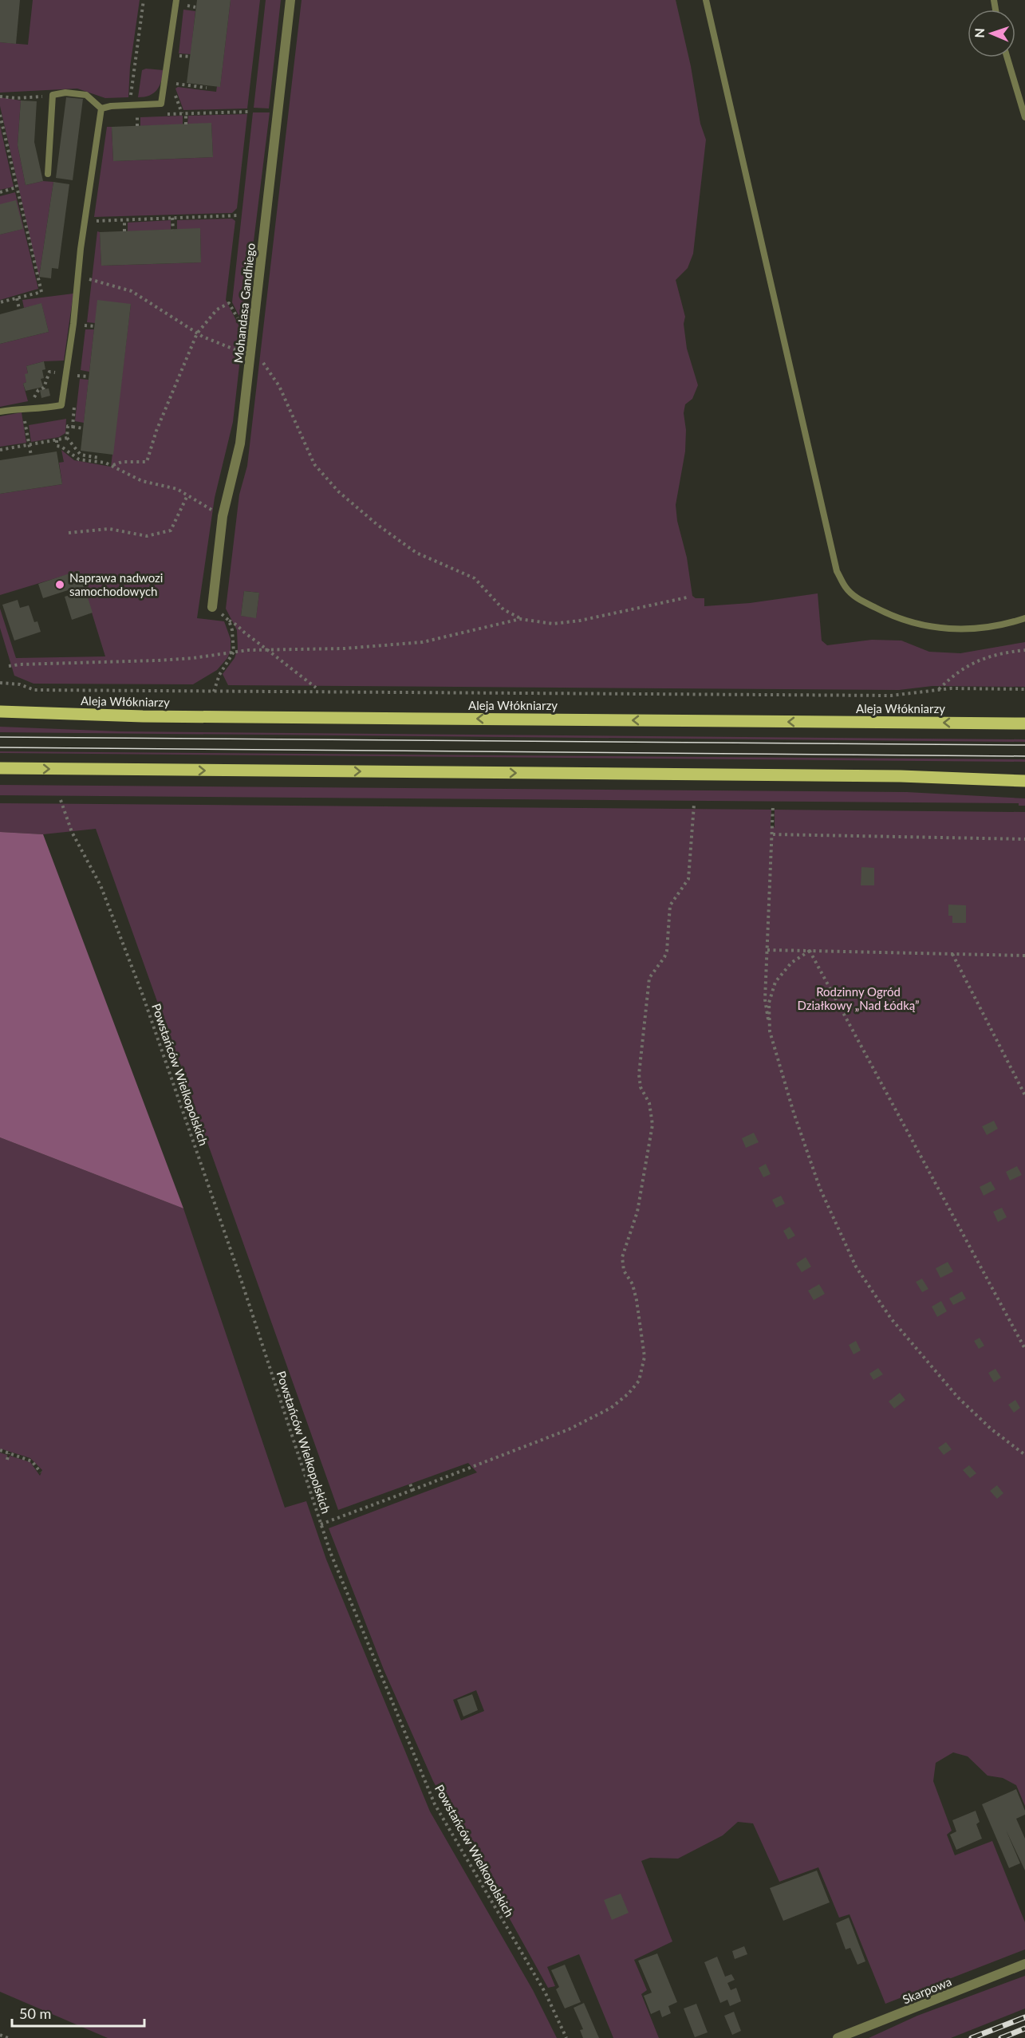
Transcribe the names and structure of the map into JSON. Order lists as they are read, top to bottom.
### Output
{
  "streets": {
    "main road": ["Aleja Włókniarzy"],
    "street": ["Mohandasa Gandhiego", "Skarpowa"],
    "path": ["Powstańców Wielkopolskich"]
  },
  "parks": ["Rodzinny Ogród Działkowy „Nad Łódką”"],
  "places": ["Naprawa nadwozi samochodowych"],
  "scale_bar": "50 m",
  "north": "left"
}
